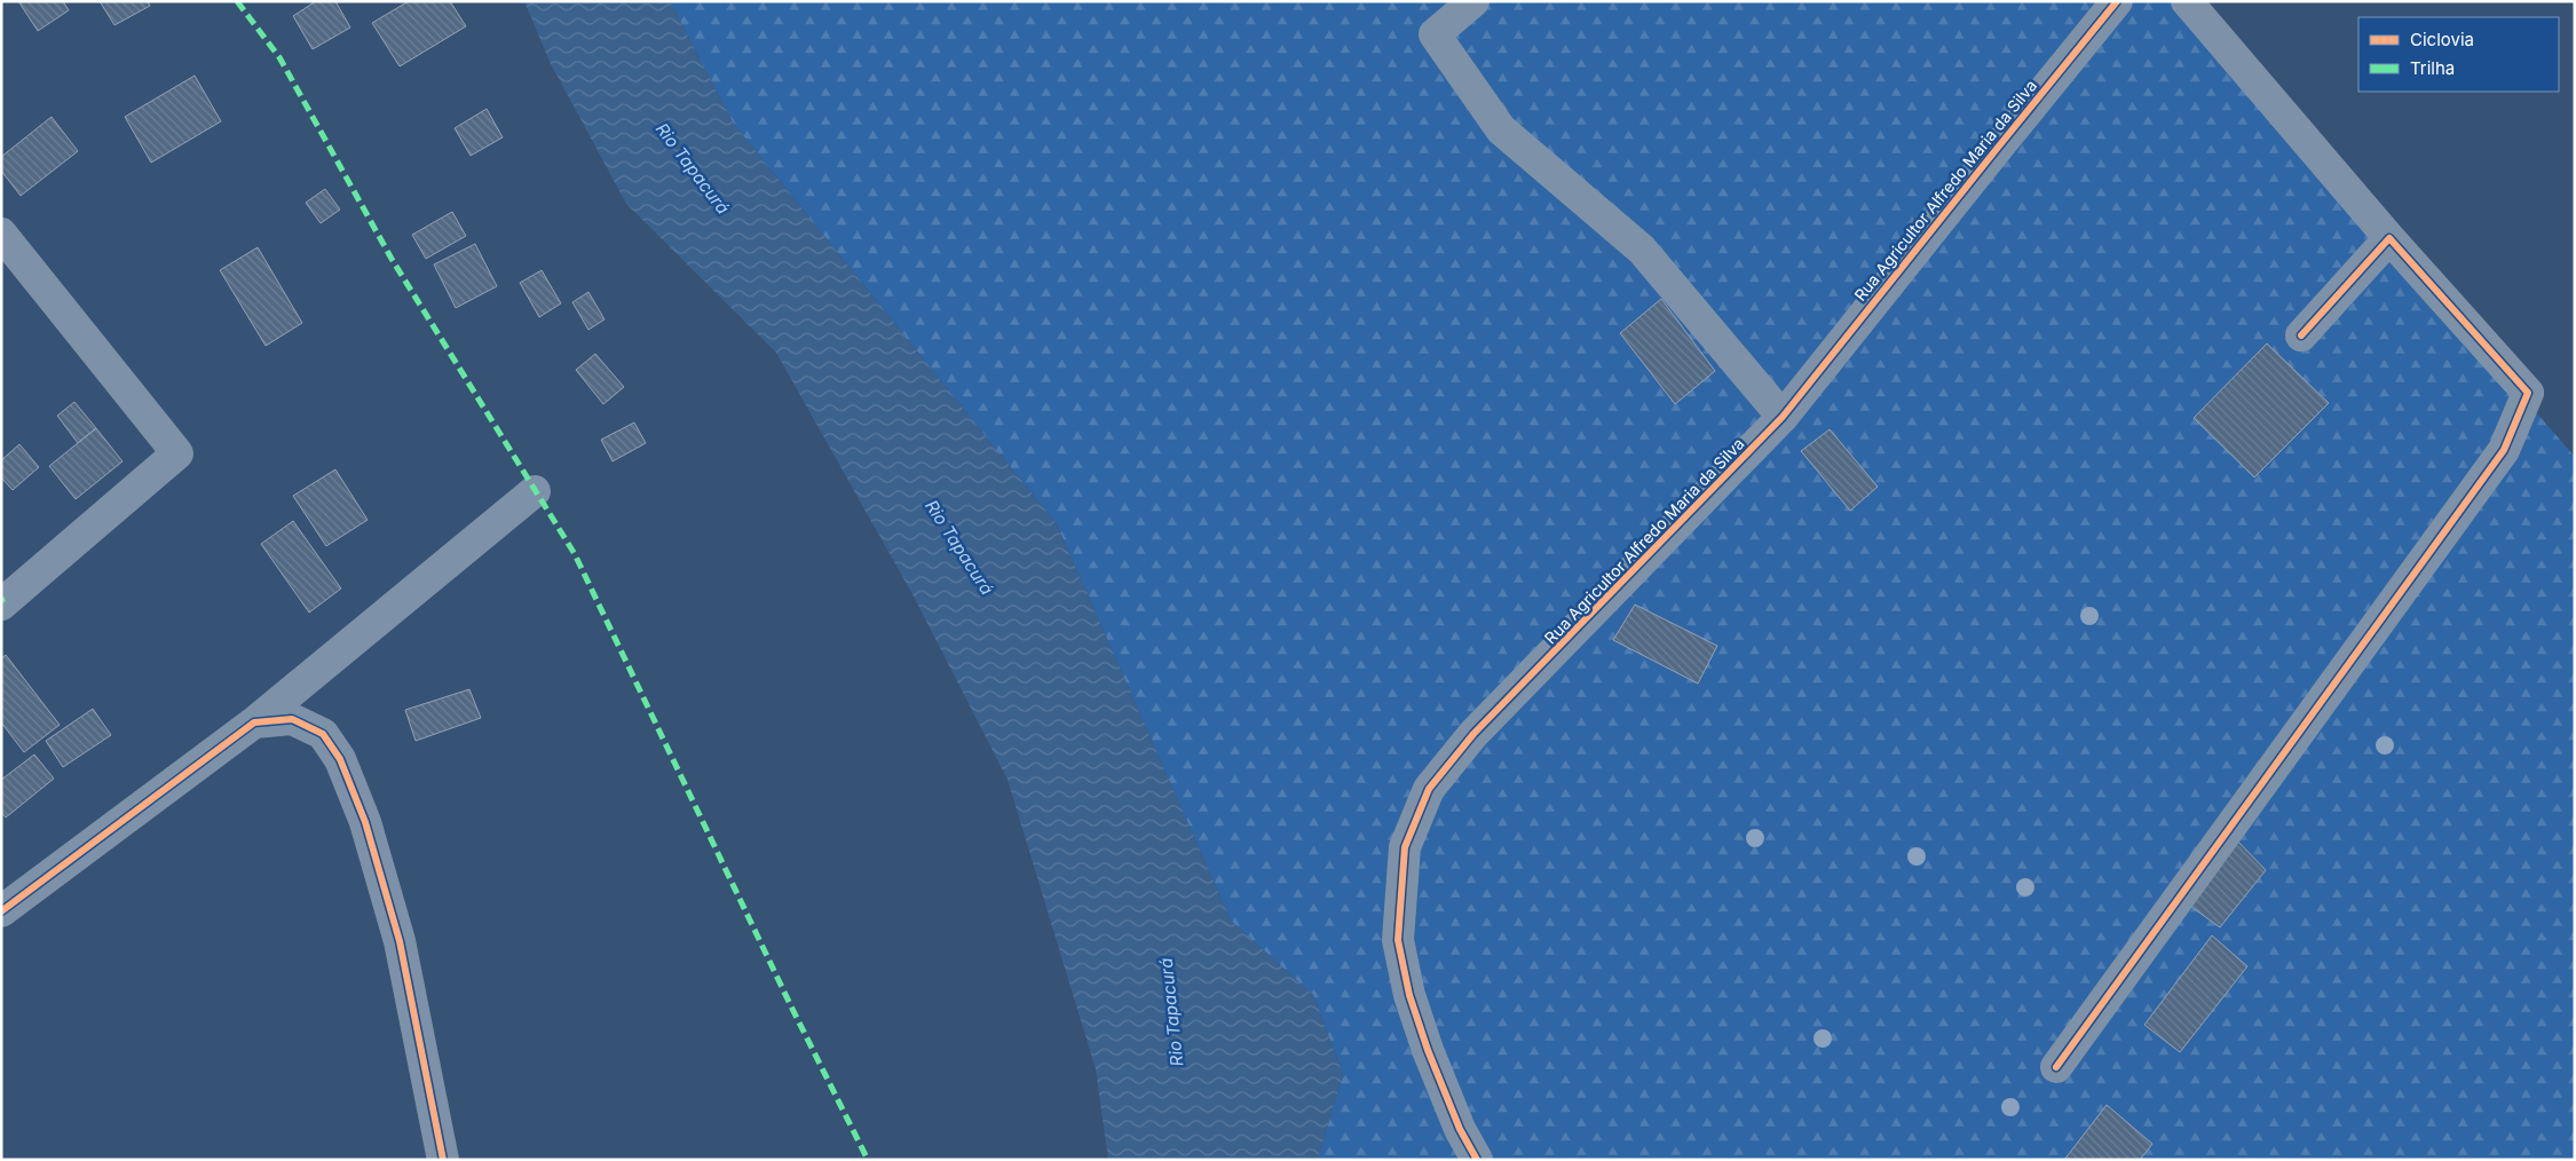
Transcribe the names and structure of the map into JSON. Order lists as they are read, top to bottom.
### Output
{
  "streets": {
    "street": ["Rua Agricultor Alfredo Maria da Silva"]
  },
  "water": ["Rio Tapacurá"],
  "legend": ["Ciclovia", "Trilha"]
}
